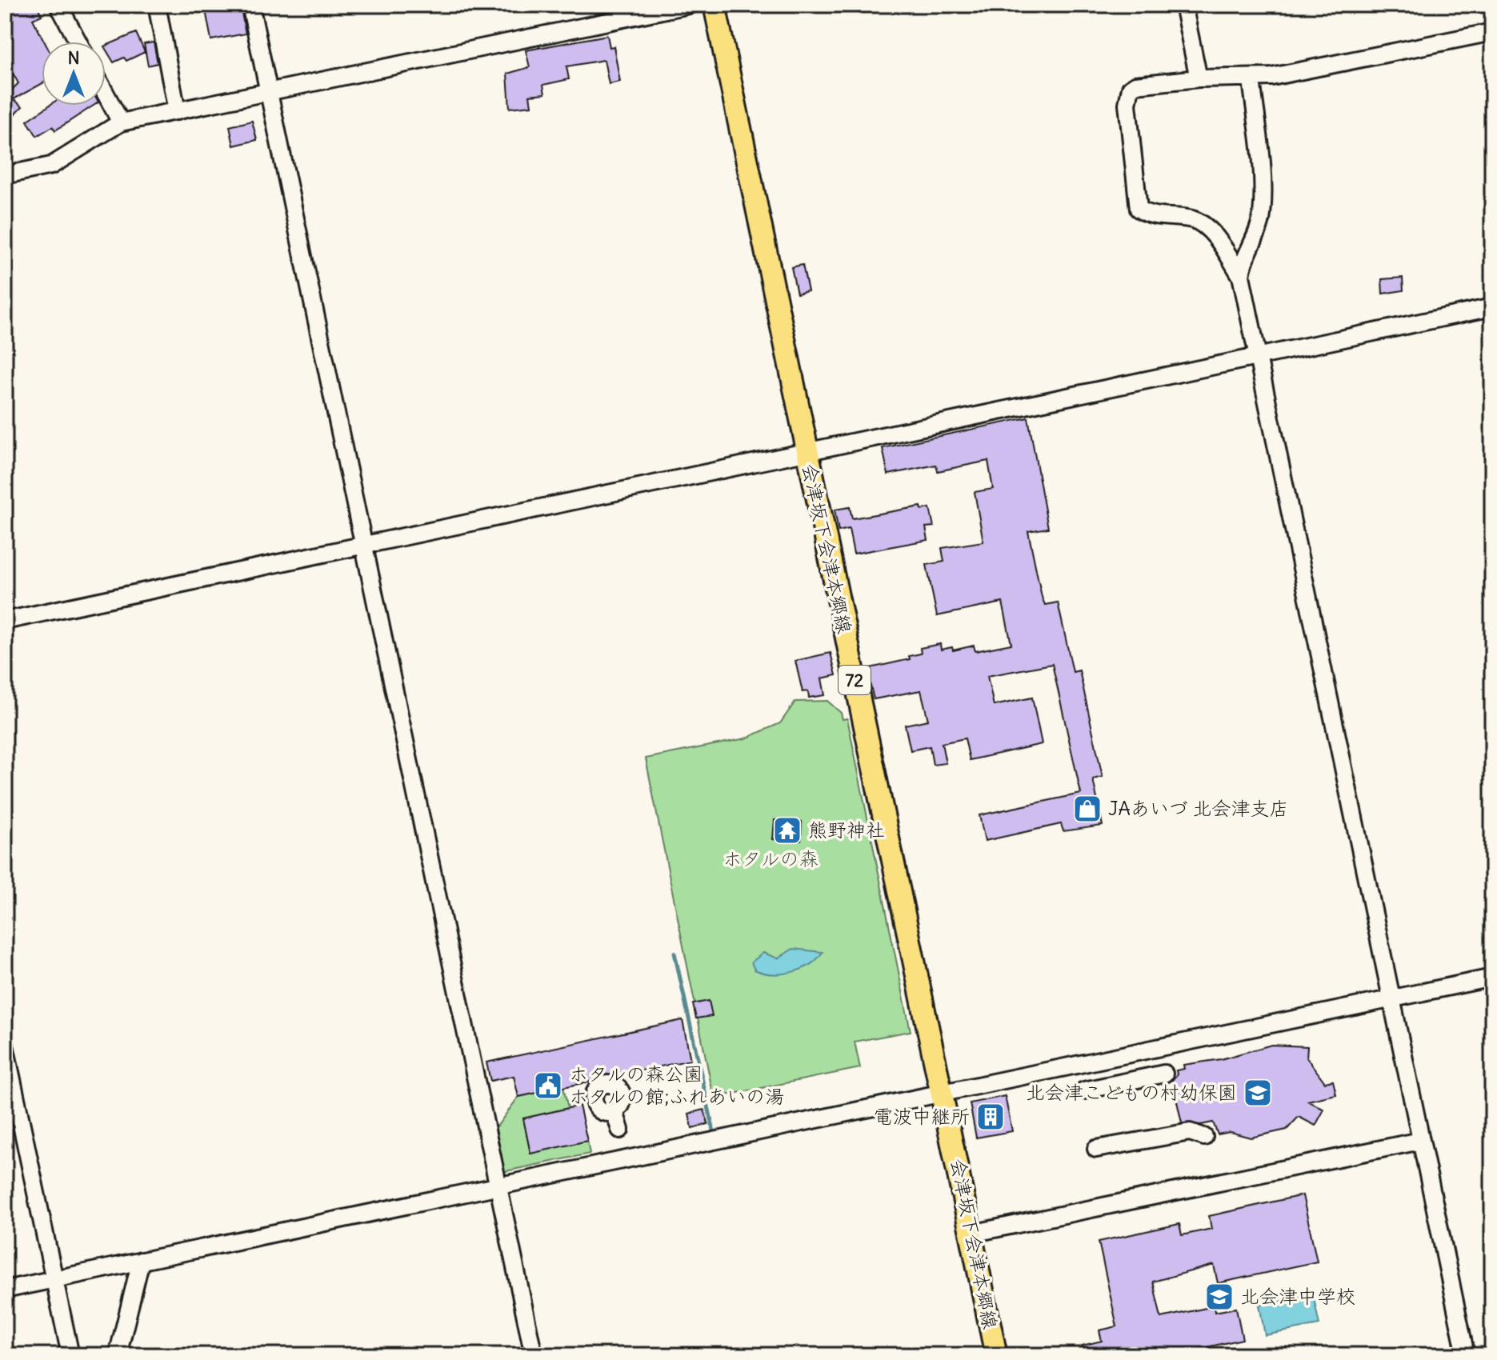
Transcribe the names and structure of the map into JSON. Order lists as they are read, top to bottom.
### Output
{
  "streets": {
    "main road": ["会津坂下会津本郷線", "72"]
  },
  "parks": ["ホタルの森"],
  "places": {
    "shop": ["JAあいづ 北会津支店"],
    "temple": ["熊野神社"],
    "public building": ["ホタルの森公園 ホタルの館;ふれあいの湯"],
    "school or university": ["北会津こどもの村幼保園", "北会津中学校"],
    "building": ["電波中継所"]
  },
  "north": "top"
}
